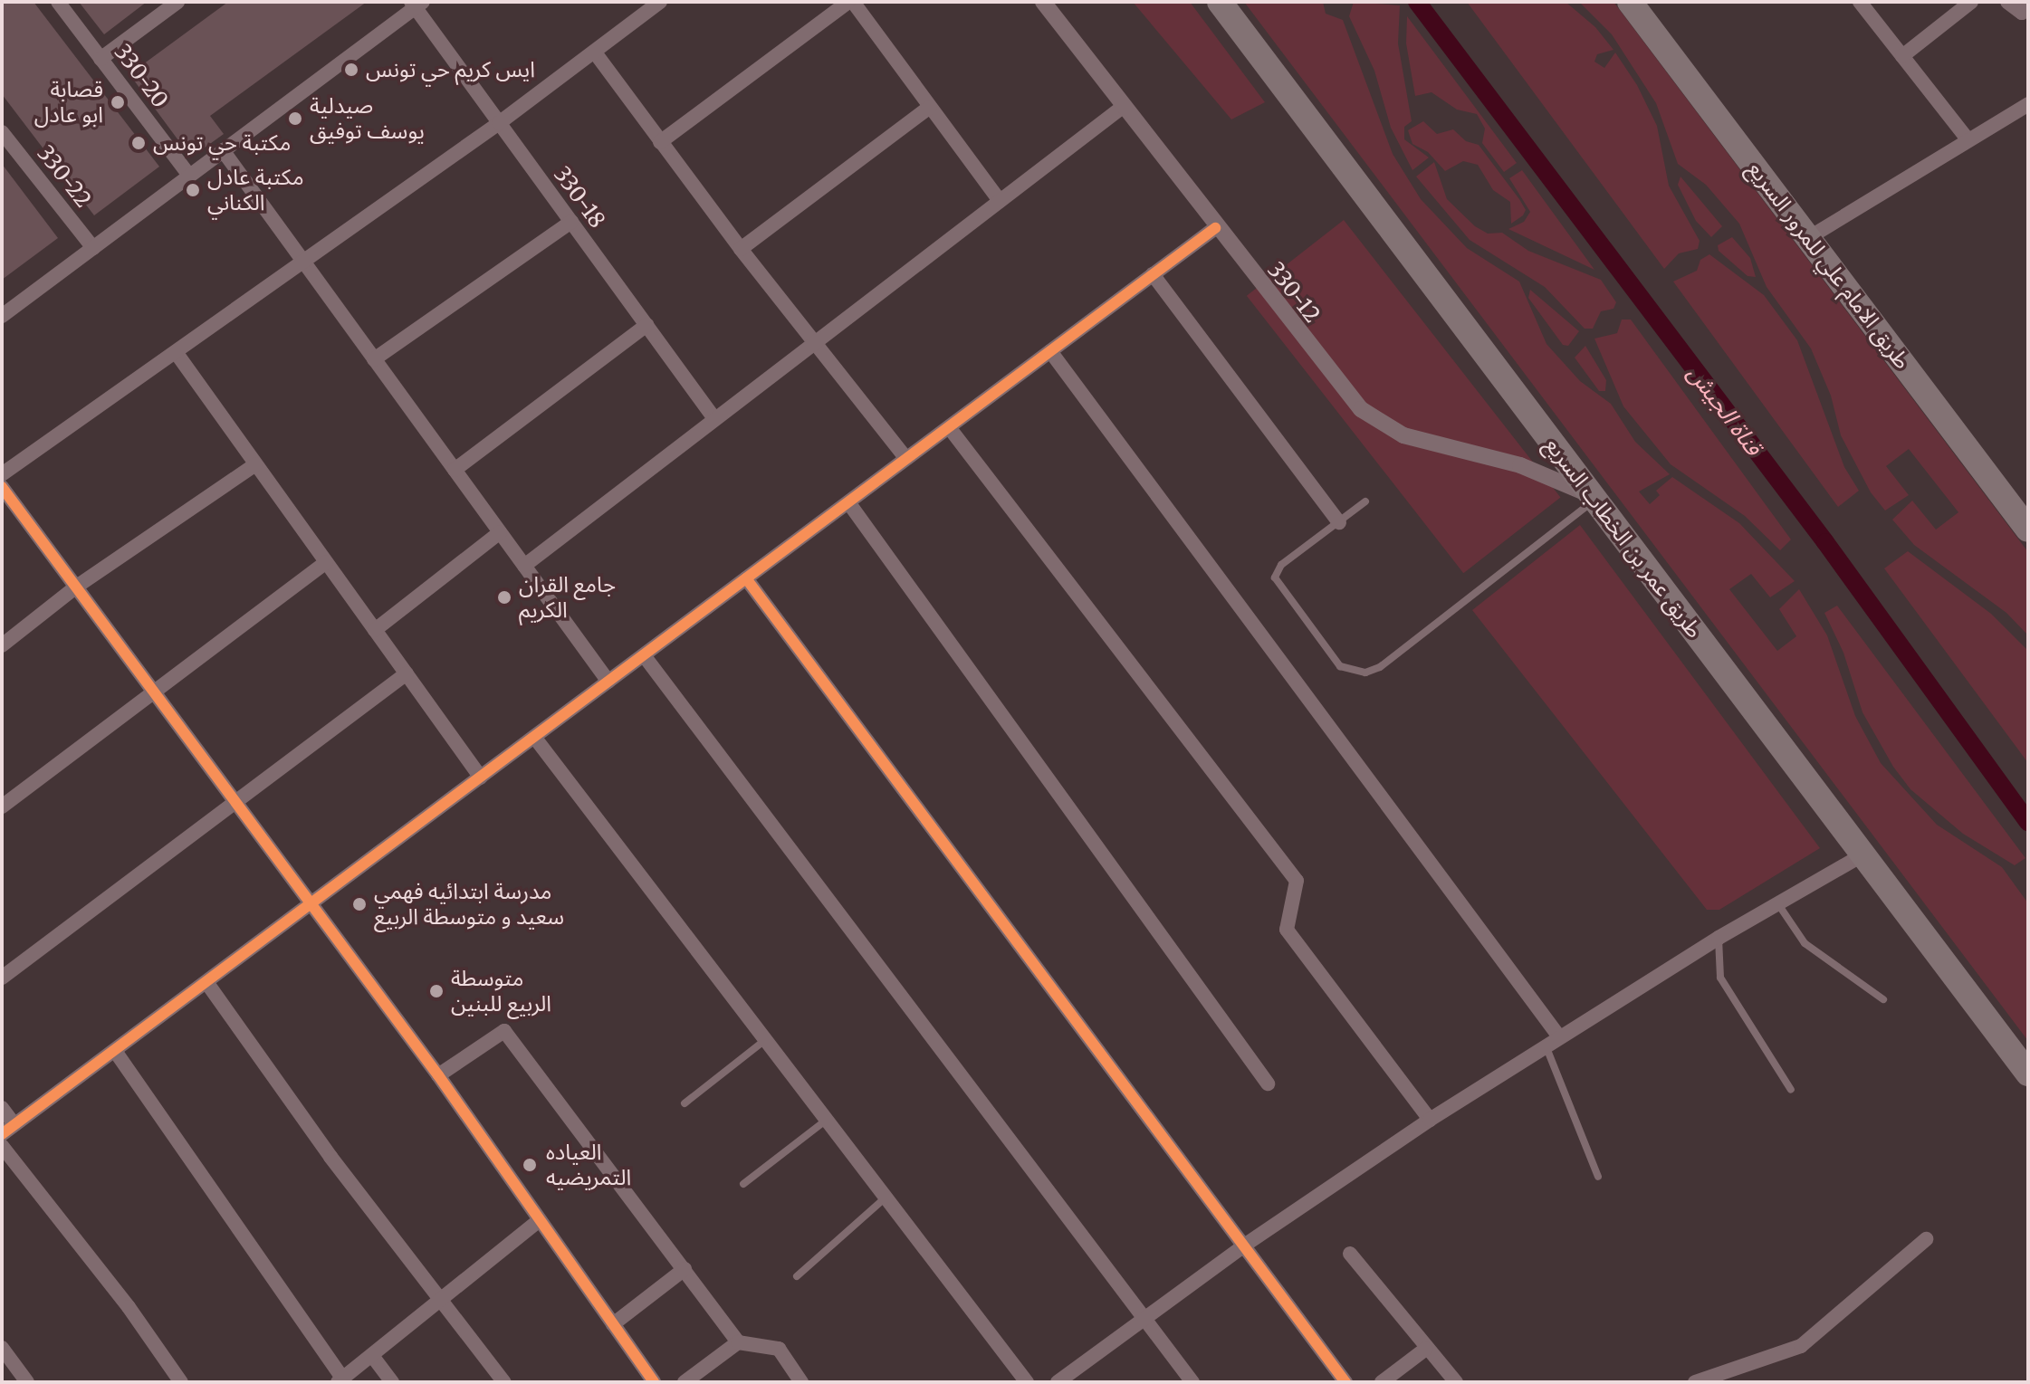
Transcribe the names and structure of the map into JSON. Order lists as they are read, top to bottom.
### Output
{
  "streets": {
    "highway": ["طريق الامام علي للمرور السريع", "طريق عمر بن الخطاب السريع"],
    "street": [
      "330-20",
      "330-22",
      "330-18",
      "330-12"
    ]
  },
  "crossings": [
    ["330-12", "طريق عمر بن الخطاب السريع"]
  ],
  "water": ["قناة الجيش"],
  "places": [
    "ايس كريم حي تونس",
    "قصابة ابو عادل",
    "صيدلية يوسف توفيق",
    "مكتبة حي تونس",
    "مكتبة عادل الكناني",
    "جامع القران الكريم",
    "مدرسة ابتدائيه فهمي سعيد و متوسطة الربيع",
    "متوسطة الربيع للبنين",
    "العياده التمريضيه"
  ]
}
